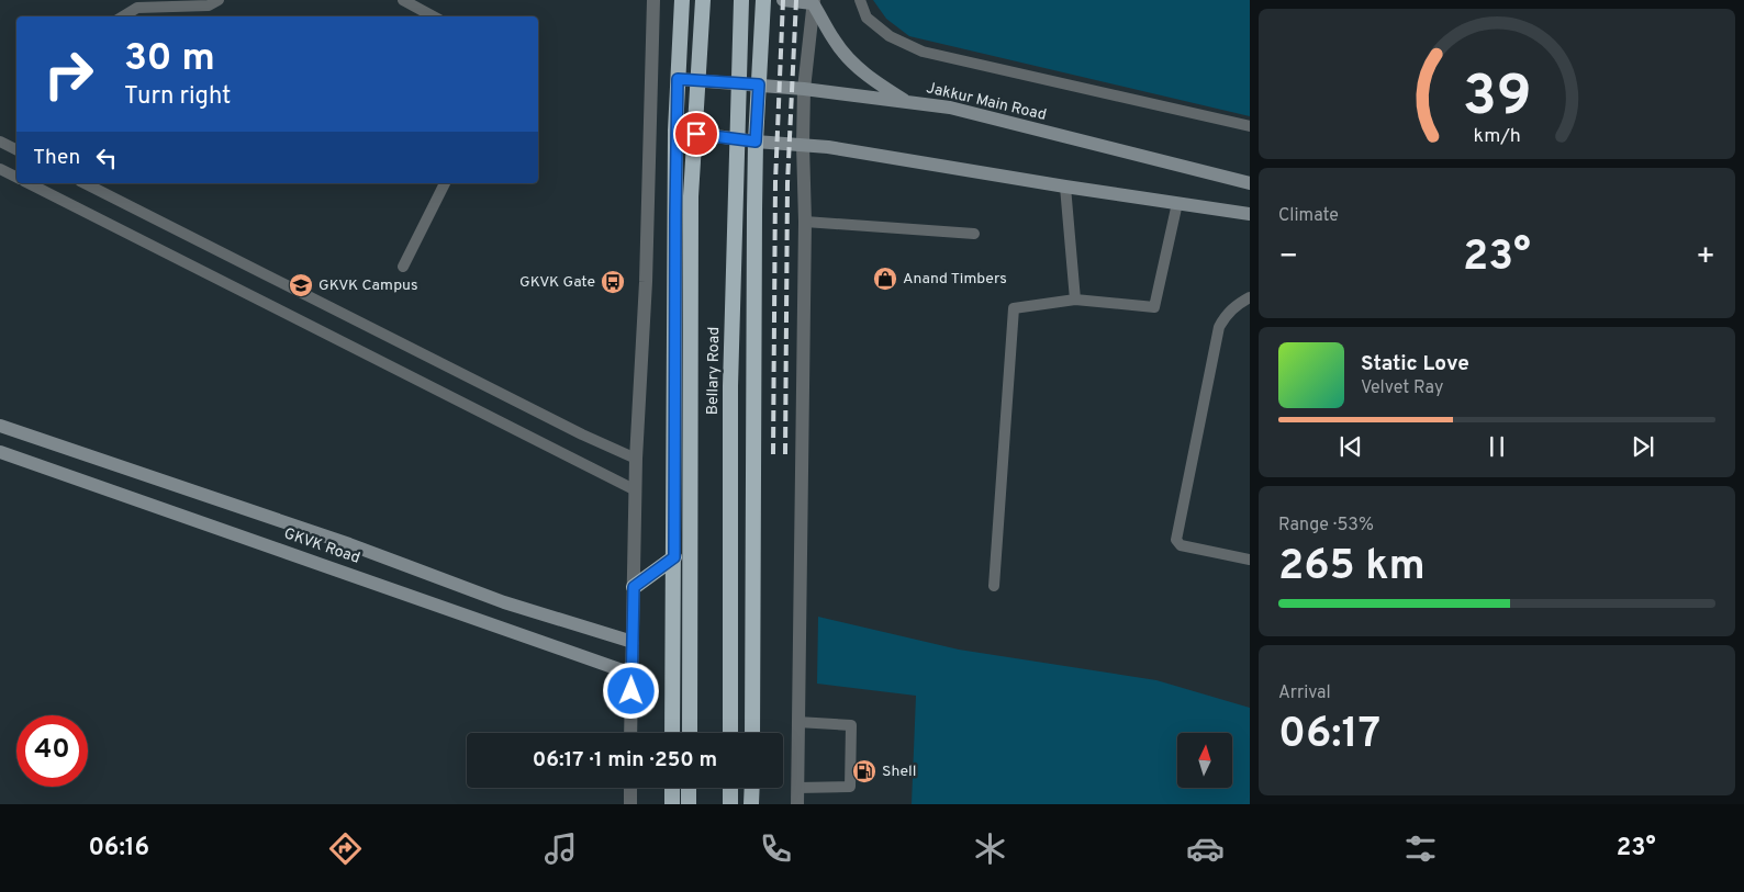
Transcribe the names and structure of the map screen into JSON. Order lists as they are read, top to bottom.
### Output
{
  "streets": {
    "highway": ["Bellary Road"],
    "main road": ["Jakkur Main Road", "GKVK Road"]
  },
  "places": {
    "shop": ["Anand Timbers"],
    "bus stop": ["GKVK Gate"],
    "school or university": ["GKVK Campus"],
    "fuel station": ["Shell"]
  },
  "north": "top",
  "page": {
    "turn": ["30 m", "Turn right"],
    "then": "Then",
    "tile": [
      "Climate",
      ["Range · 53%", "265 km"],
      ["Arrival", "06:17"]
    ],
    "heat": ["−", "23°", "+"],
    "song": ["Static Love", "Velvet Ray"],
    "limit": "40",
    "trip": "06:17 · 1 min · 250 m",
    "tabs": ["06:16", "23°"],
    "gauge": ["39", "km/h"]
  }
}
